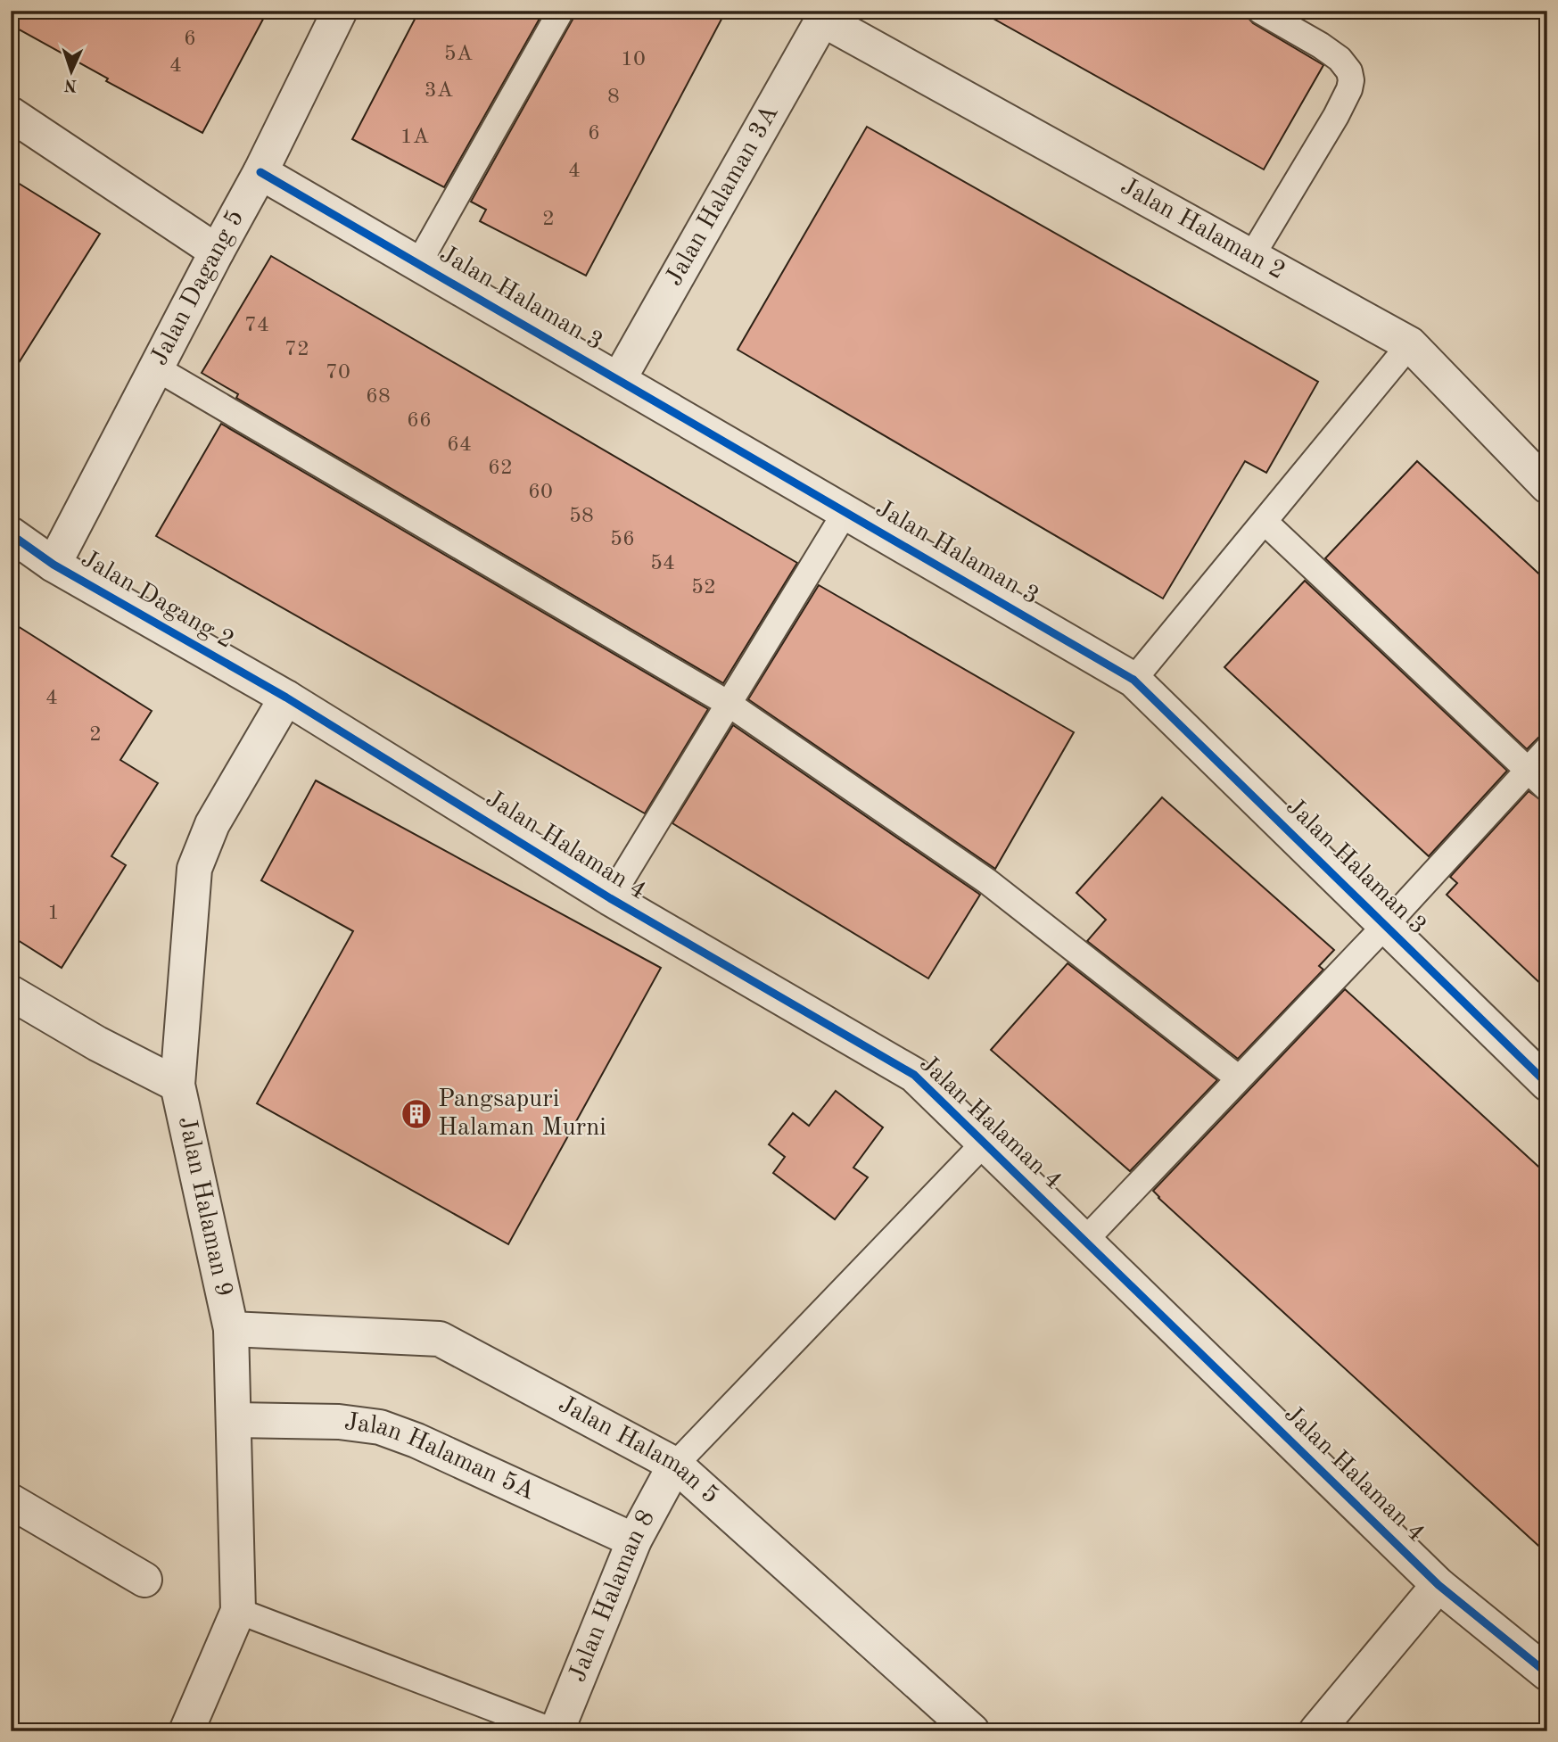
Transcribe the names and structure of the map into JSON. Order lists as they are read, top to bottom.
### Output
{
  "streets": {
    "street": [
      "Jalan Halaman 3A",
      "Jalan Halaman 2",
      "Jalan Dagang 5",
      "Jalan Halaman 3",
      "Jalan Dagang 2",
      "Jalan Halaman 4",
      "Jalan Halaman 9",
      "Jalan Halaman 5",
      "Jalan Halaman 5A",
      "Jalan Halaman 8"
    ]
  },
  "crossings": [
    ["Jalan Halaman 3A", "Jalan Halaman 2"],
    ["Jalan Halaman 3A", "Jalan Halaman 3"],
    ["Jalan Dagang 5", "Jalan Halaman 3"],
    ["Jalan Dagang 5", "Jalan Dagang 2"],
    ["Jalan Dagang 2", "Jalan Halaman 4"],
    ["Jalan Dagang 2", "Jalan Halaman 9"],
    ["Jalan Halaman 4", "Jalan Halaman 9"],
    ["Jalan Halaman 9", "Jalan Halaman 5"],
    ["Jalan Halaman 9", "Jalan Halaman 5A"],
    ["Jalan Halaman 5", "Jalan Halaman 8"],
    ["Jalan Halaman 5A", "Jalan Halaman 8"]
  ],
  "places": {
    "building": ["Pangsapuri Halaman Murni"]
  },
  "house_numbers": [
    "6",
    "5A",
    "10",
    "4",
    "3A",
    "8",
    "6",
    "1A",
    "4",
    "2",
    "74",
    "72",
    "70",
    "68",
    "66",
    "64",
    "62",
    "60",
    "58",
    "56",
    "54",
    "52",
    "4",
    "2",
    "1"
  ],
  "north": "bottom"
}
